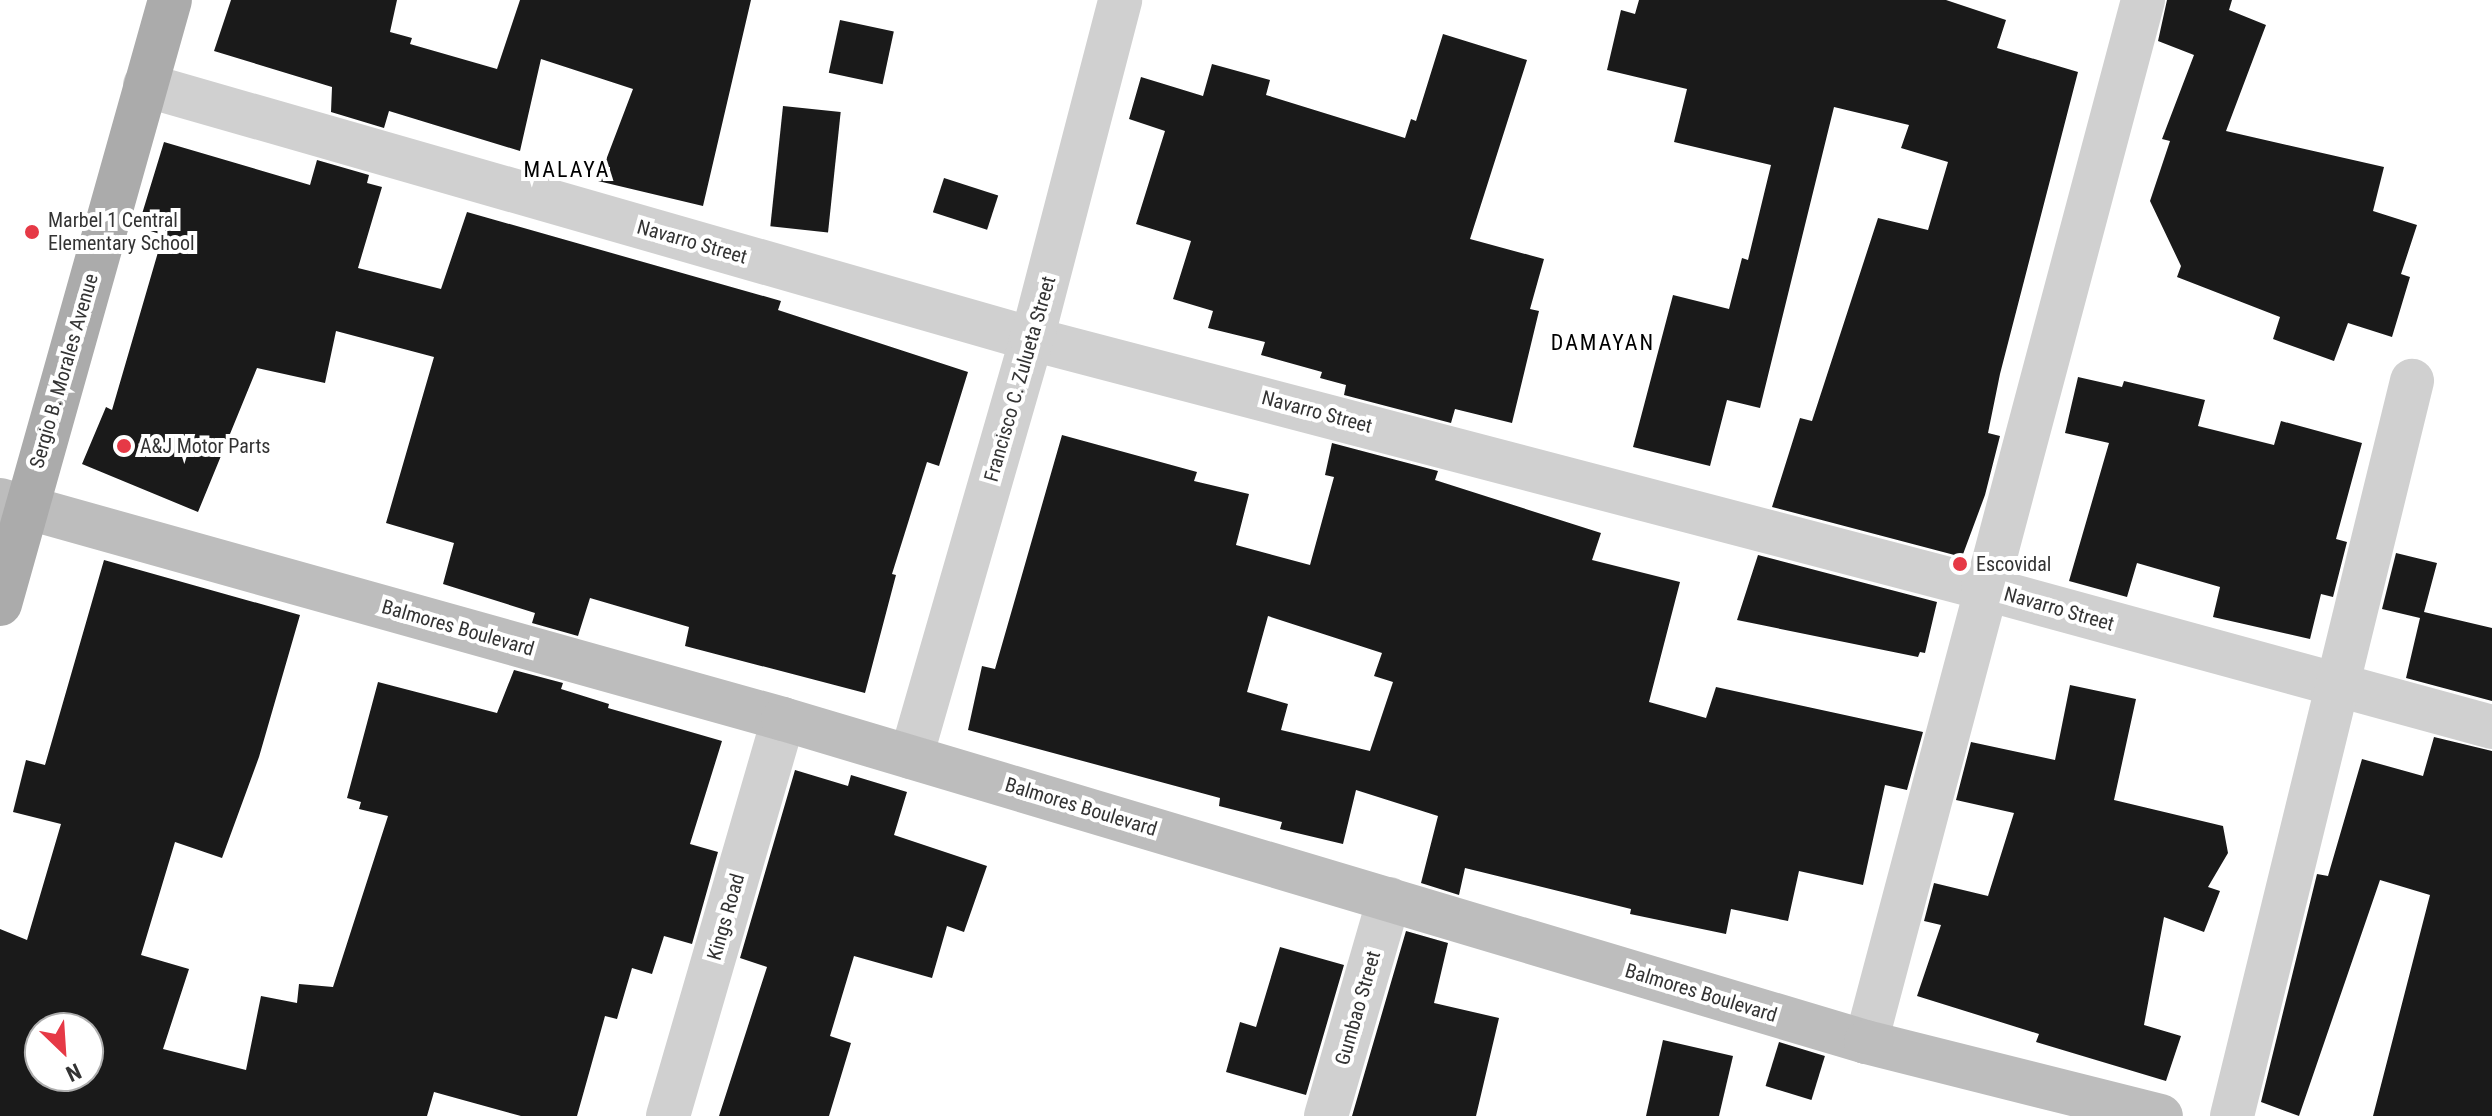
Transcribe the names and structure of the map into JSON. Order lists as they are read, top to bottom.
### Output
{
  "streets": {
    "main road": ["Sergio B. Morales Avenue", "Balmores Boulevard"],
    "street": [
      "Navarro Street",
      "Francisco C. Zulueta Street",
      "Kings Road",
      "Gumbao Street"
    ]
  },
  "crossings": [
    ["Navarro Street", "Sergio B. Morales Avenue"],
    ["Navarro Street", "Francisco C. Zulueta Street"],
    ["Sergio B. Morales Avenue", "Balmores Boulevard"],
    ["Francisco C. Zulueta Street", "Balmores Boulevard"],
    ["Balmores Boulevard", "Kings Road"],
    ["Balmores Boulevard", "Gumbao Street"]
  ],
  "districts": ["MALAYA", "DAMAYAN"],
  "places": ["Marbel 1 Central Elementary School", "A&J Motor Parts", "Escovidal"],
  "north": "bottom right"
}
